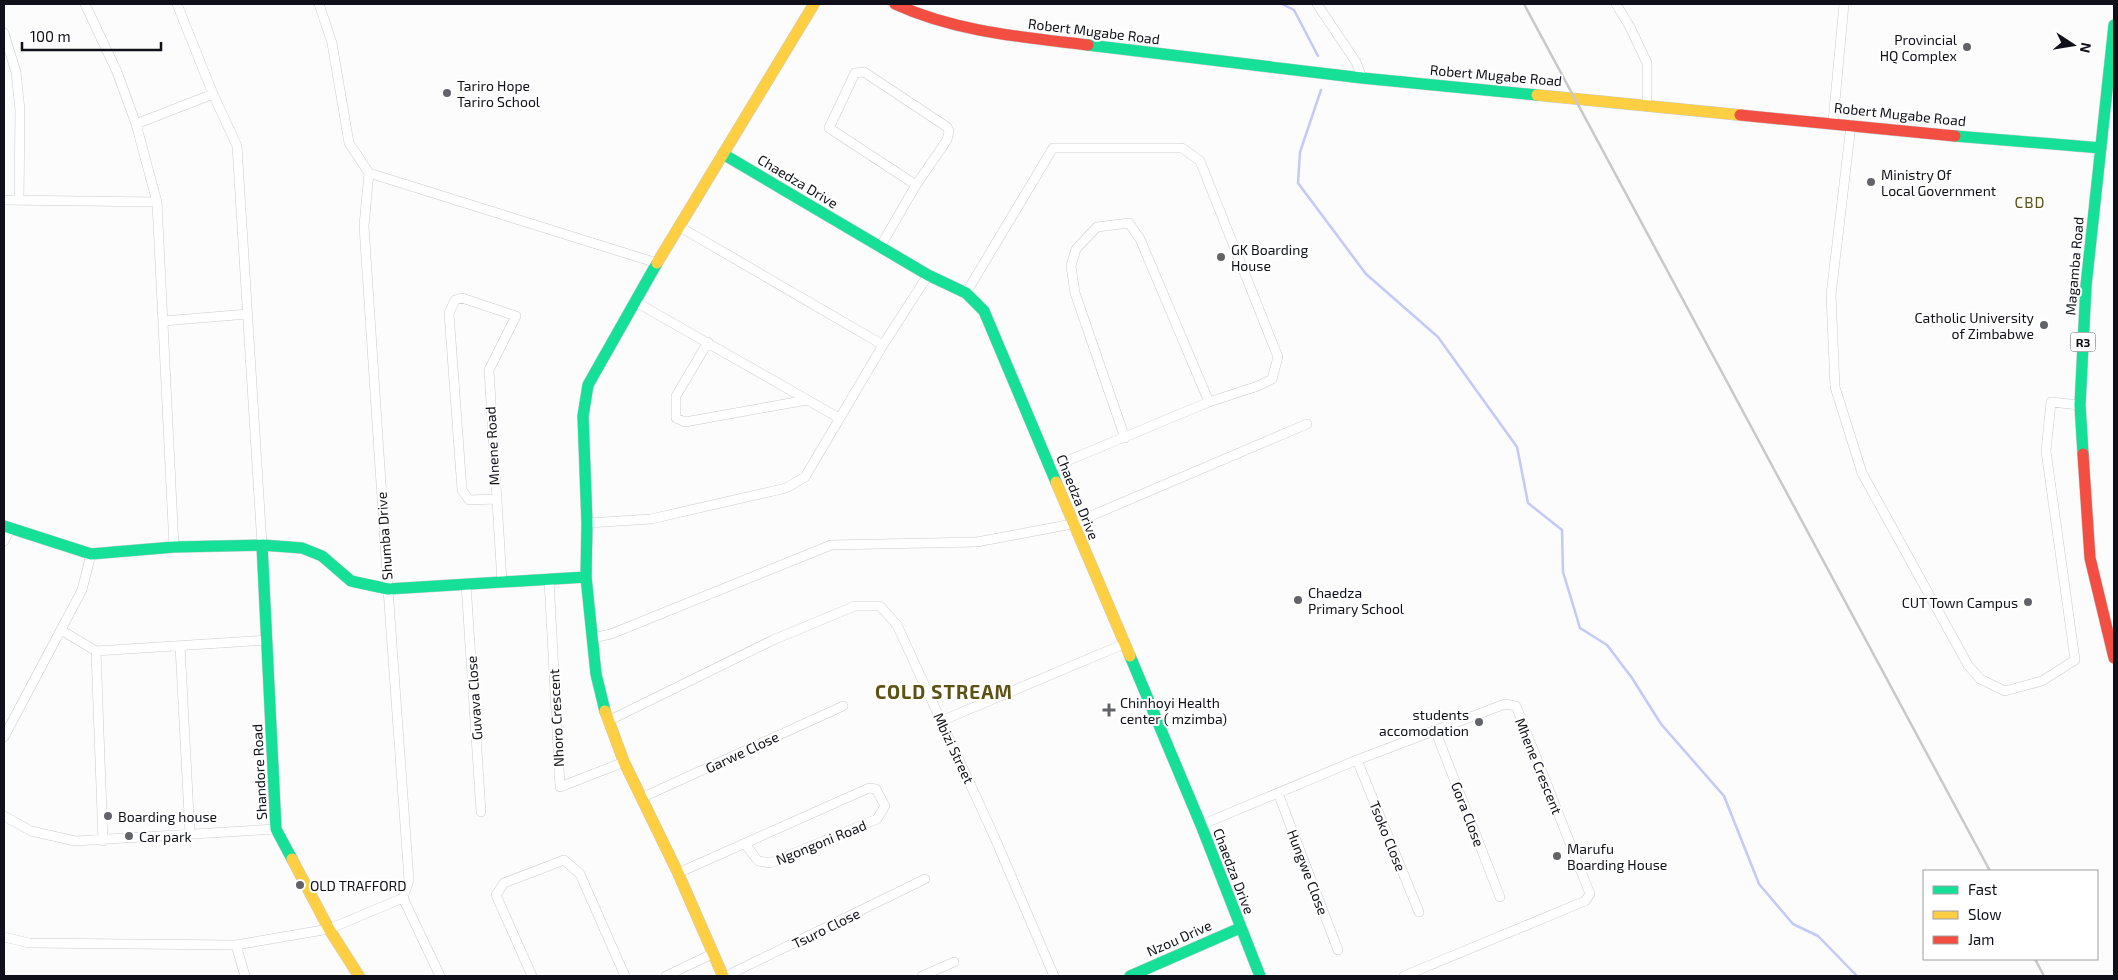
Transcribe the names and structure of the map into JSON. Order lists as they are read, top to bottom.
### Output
{
  "streets": {
    "main road": [
      "Robert Mugabe Road",
      "Chaedza Drive",
      "Magamba Road",
      "R3",
      "Shandore Road",
      "Nzou Drive"
    ],
    "street": [
      "Mnene Road",
      "Shumba Drive",
      "Guvava Close",
      "Nhoro Crescent",
      "Mbizi Street",
      "Garwe Close",
      "Mhene Crescent",
      "Gora Close",
      "Tsoko Close",
      "Ngongoni Road",
      "Hungwe Close",
      "Tsuro Close"
    ]
  },
  "crossings": [
    ["Robert Mugabe Road", "Magamba Road"],
    ["Chaedza Drive", "Mhene Crescent"],
    ["Chaedza Drive", "Nzou Drive"],
    ["Mhene Crescent", "Gora Close"],
    ["Mhene Crescent", "Tsoko Close"],
    ["Mhene Crescent", "Hungwe Close"]
  ],
  "districts": ["CBD", "COLD STREAM"],
  "places": {
    "other": [
      "Provincial HQ Complex",
      "Tariro Hope Tariro School",
      "Ministry Of Local Government",
      "GK Boarding House",
      "Catholic University of Zimbabwe",
      "Chaedza Primary School",
      "CUT Town Campus",
      "students accomodation",
      "Boarding house",
      "Car park",
      "Marufu Boarding House",
      "OLD TRAFFORD"
    ],
    "health": ["Chinhoyi Health center ( mzimba)"]
  },
  "legend": ["Fast", "Slow", "Jam"],
  "scale_bar": "100 m",
  "north": "right"
}
